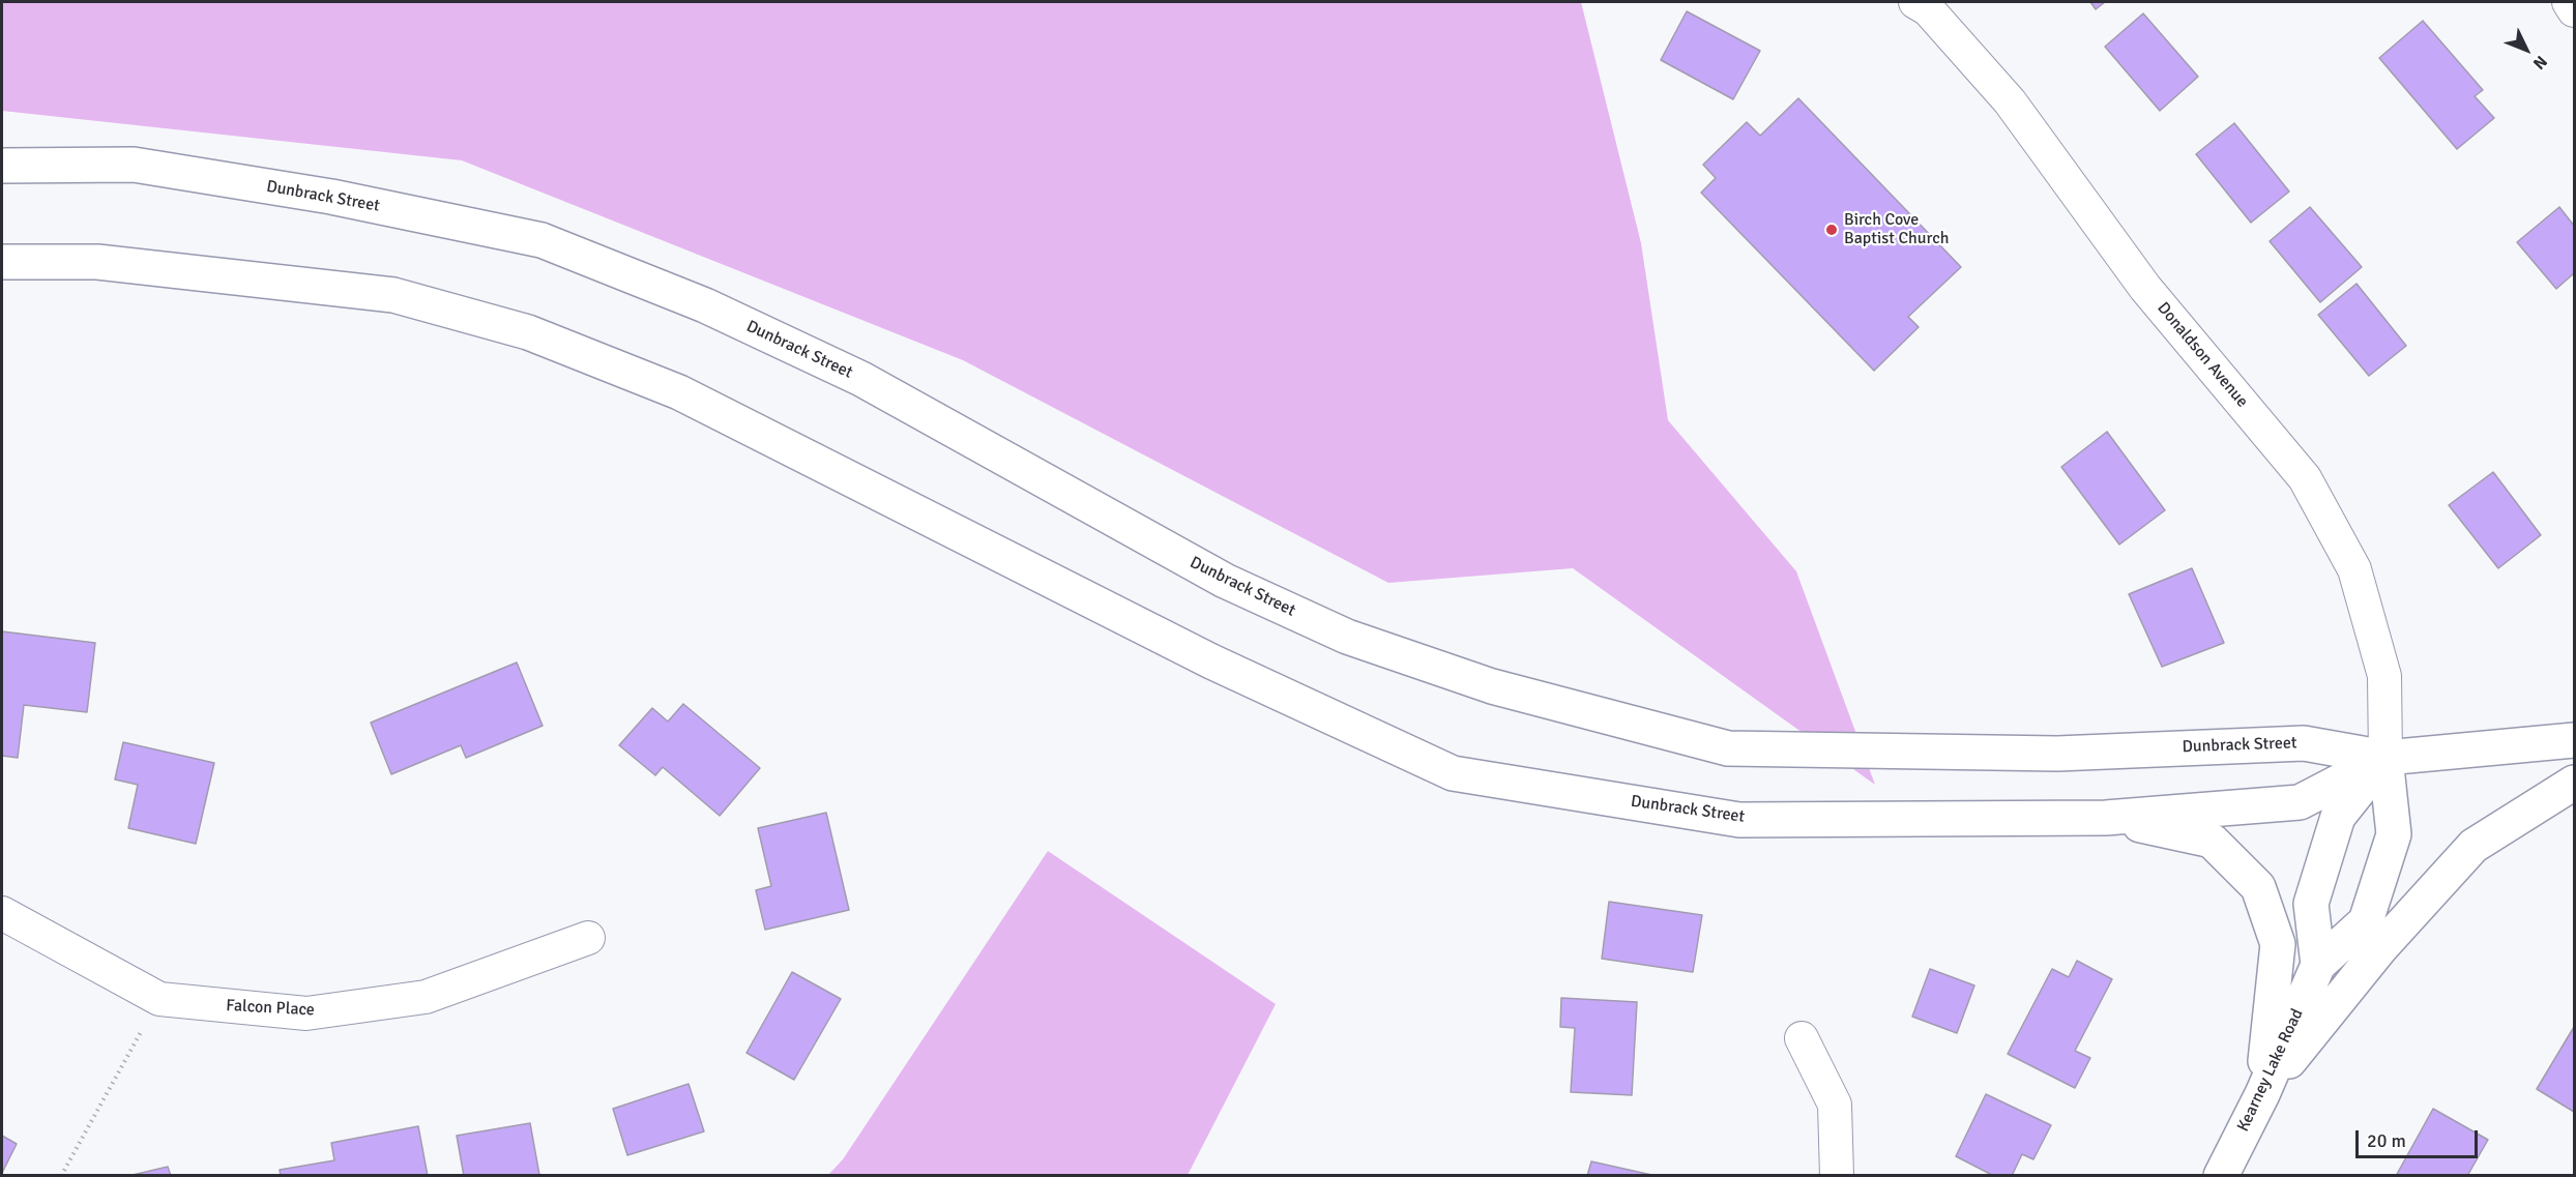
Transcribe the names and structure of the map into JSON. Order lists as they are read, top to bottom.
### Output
{
  "streets": {
    "main road": ["Dunbrack Street", "Kearney Lake Road"],
    "street": ["Donaldson Avenue", "Falcon Place"]
  },
  "crossings": [
    ["Dunbrack Street", "Donaldson Avenue"],
    ["Dunbrack Street", "Kearney Lake Road"],
    ["Donaldson Avenue", "Kearney Lake Road"]
  ],
  "places": ["Birch Cove Baptist Church"],
  "scale_bar": "20 m",
  "north": "bottom right"
}
